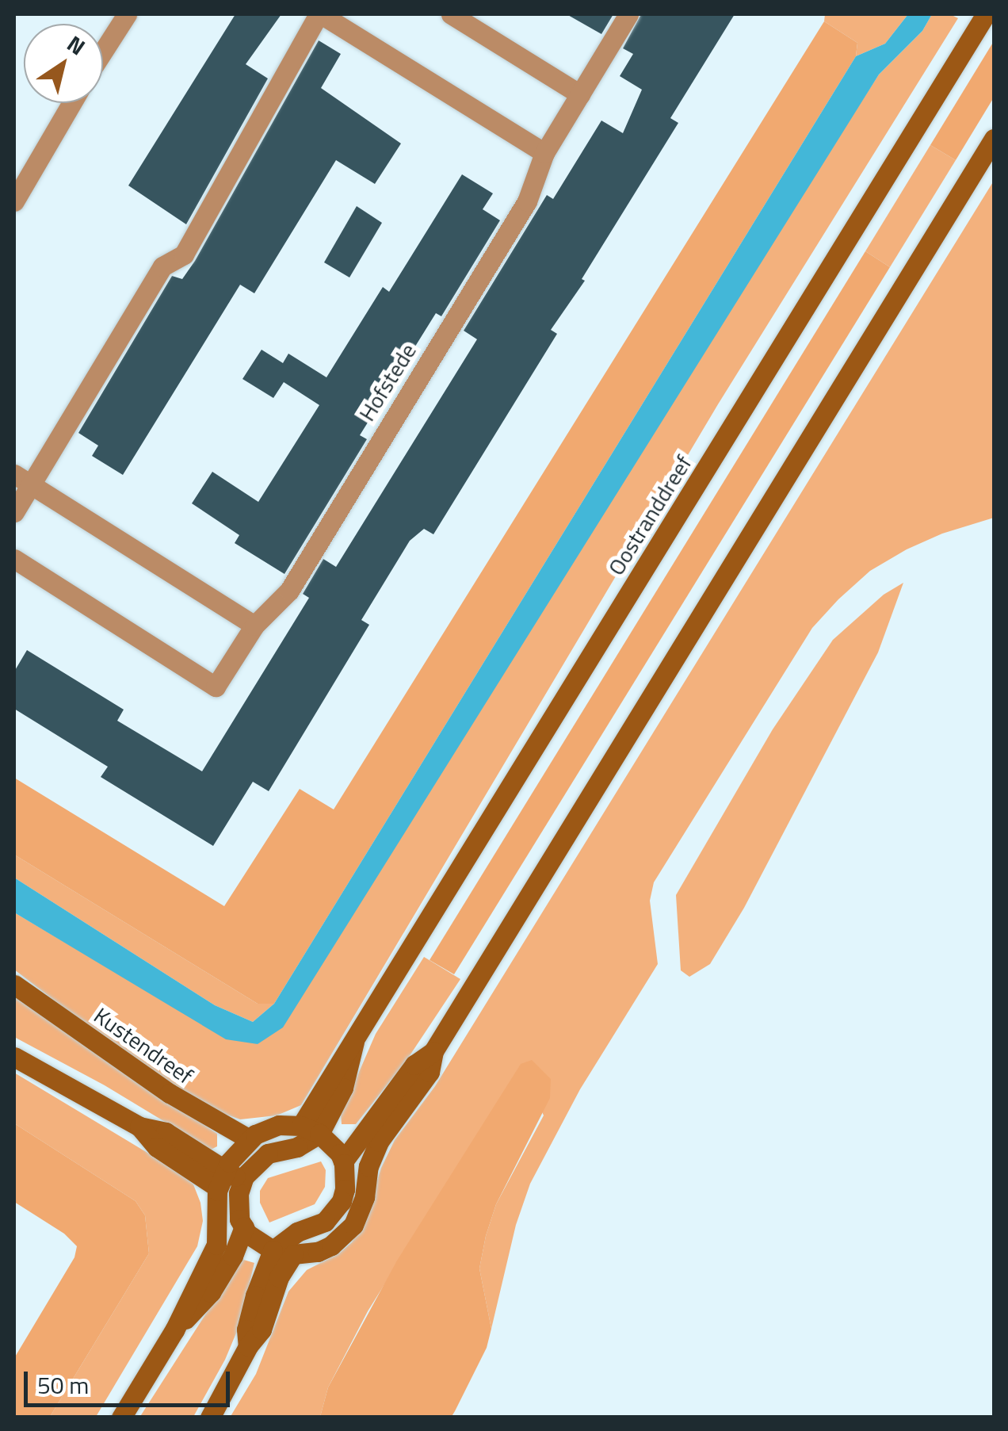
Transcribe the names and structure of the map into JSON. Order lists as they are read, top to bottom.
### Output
{
  "streets": {
    "main road": ["Oostranddreef", "Kustendreef"],
    "street": ["Hofstede"]
  },
  "scale_bar": "50 m",
  "north": "top right"
}
